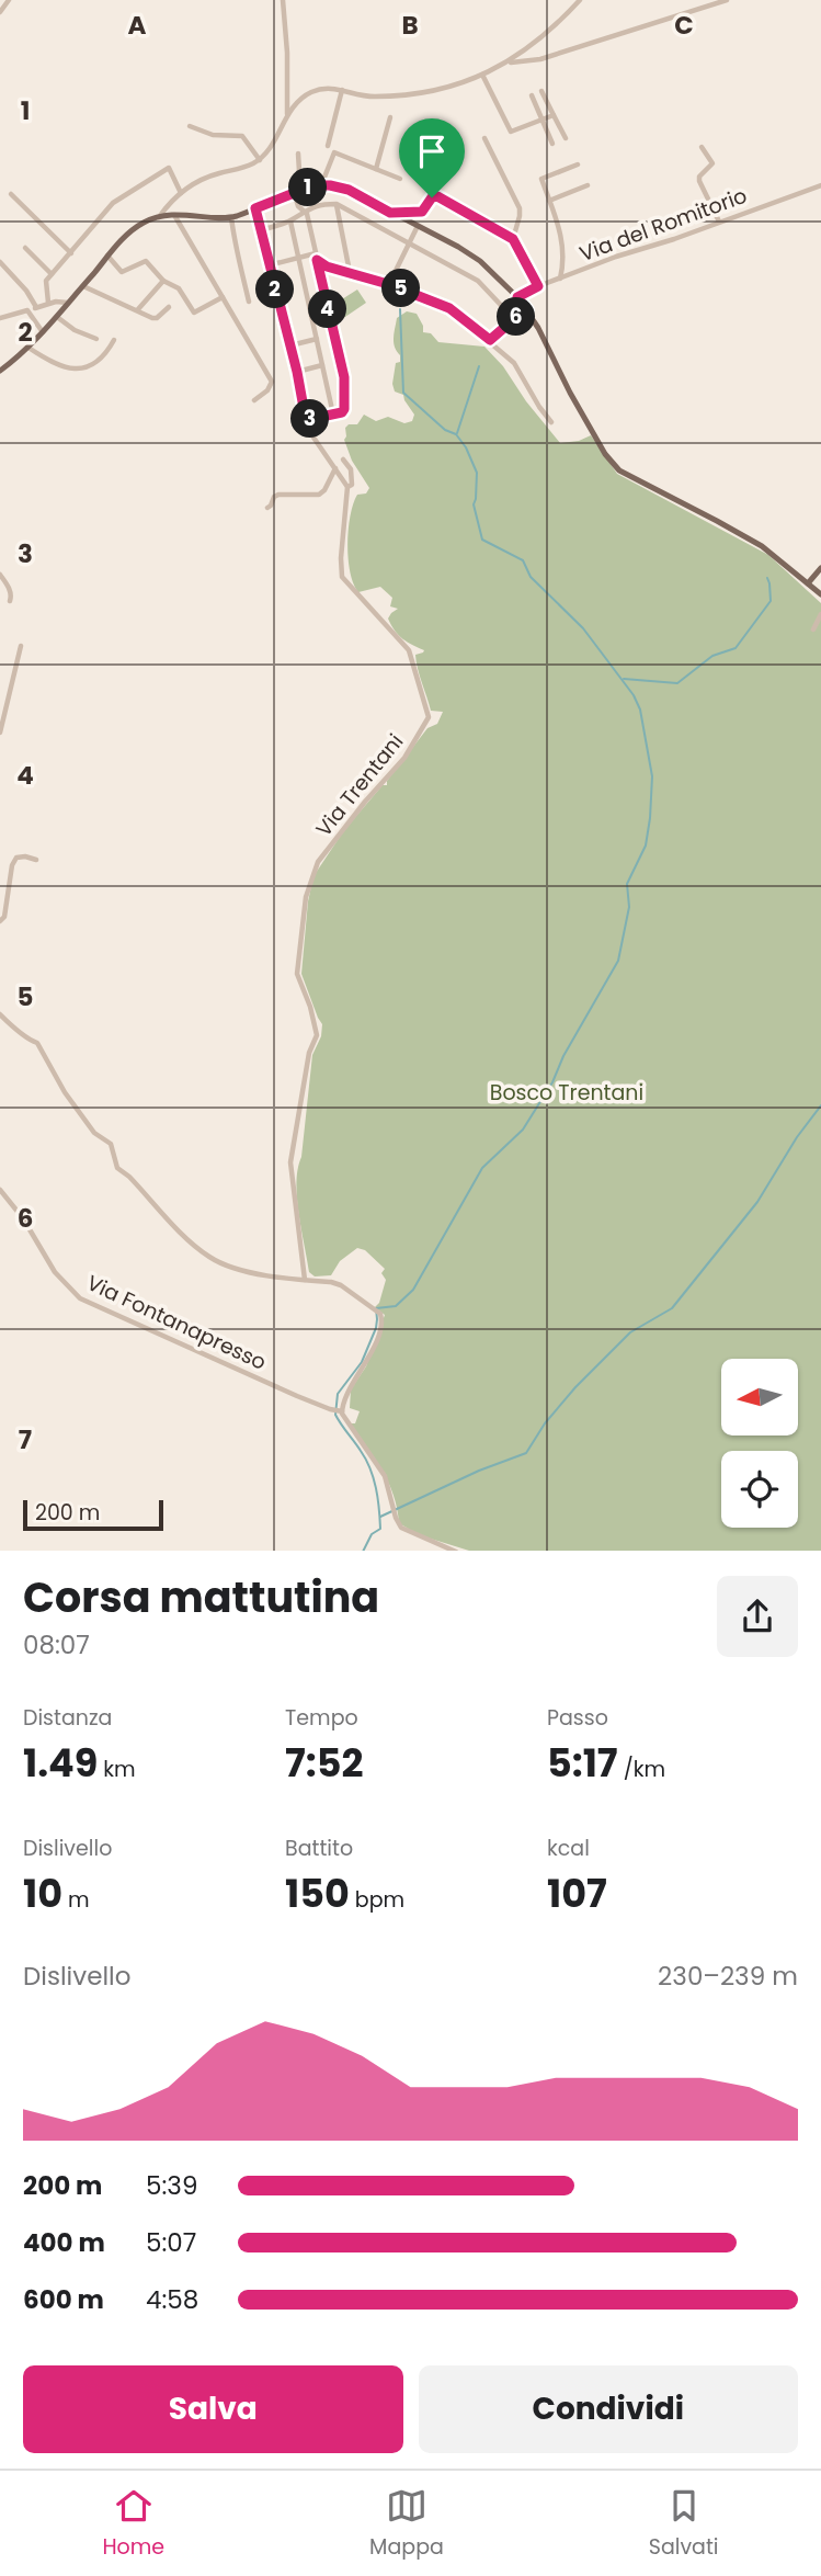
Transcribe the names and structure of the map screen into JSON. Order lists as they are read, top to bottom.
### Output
{
  "streets": {
    "street": ["Via del Romitorio", "Via Trentani", "Via Fontanapresso"]
  },
  "parks": ["Bosco Trentani"],
  "scale_bar": "200 m",
  "north": "left",
  "page": {
    "pins": [
      "1",
      "5",
      "2",
      "4",
      "6",
      "3"
    ],
    "scale": "200 m",
    "heading": ["Corsa mattutina", "08:07"],
    "stats": [
      ["Distanza", "1.49 km"],
      ["Tempo", "7:52"],
      ["Passo", "5:17 /km"],
      ["Dislivello", "10 m"],
      ["Battito", "150 bpm"],
      ["kcal", "107"]
    ],
    "chart": ["Dislivello", "230–239 m"],
    "list": [
      {
        "name": "200 m",
        "note": "5:39"
      },
      {
        "name": "400 m",
        "note": "5:07"
      },
      {
        "name": "600 m",
        "note": "4:58"
      }
    ],
    "buttons": ["Salva", "Condividi"],
    "tabs": ["Home", "Mappa", "Salvati"]
  },
  "grid": {
    "columns": ["A", "B", "C"],
    "rows": [
      "1",
      "2",
      "3",
      "4",
      "5",
      "6",
      "7"
    ]
  }
}
